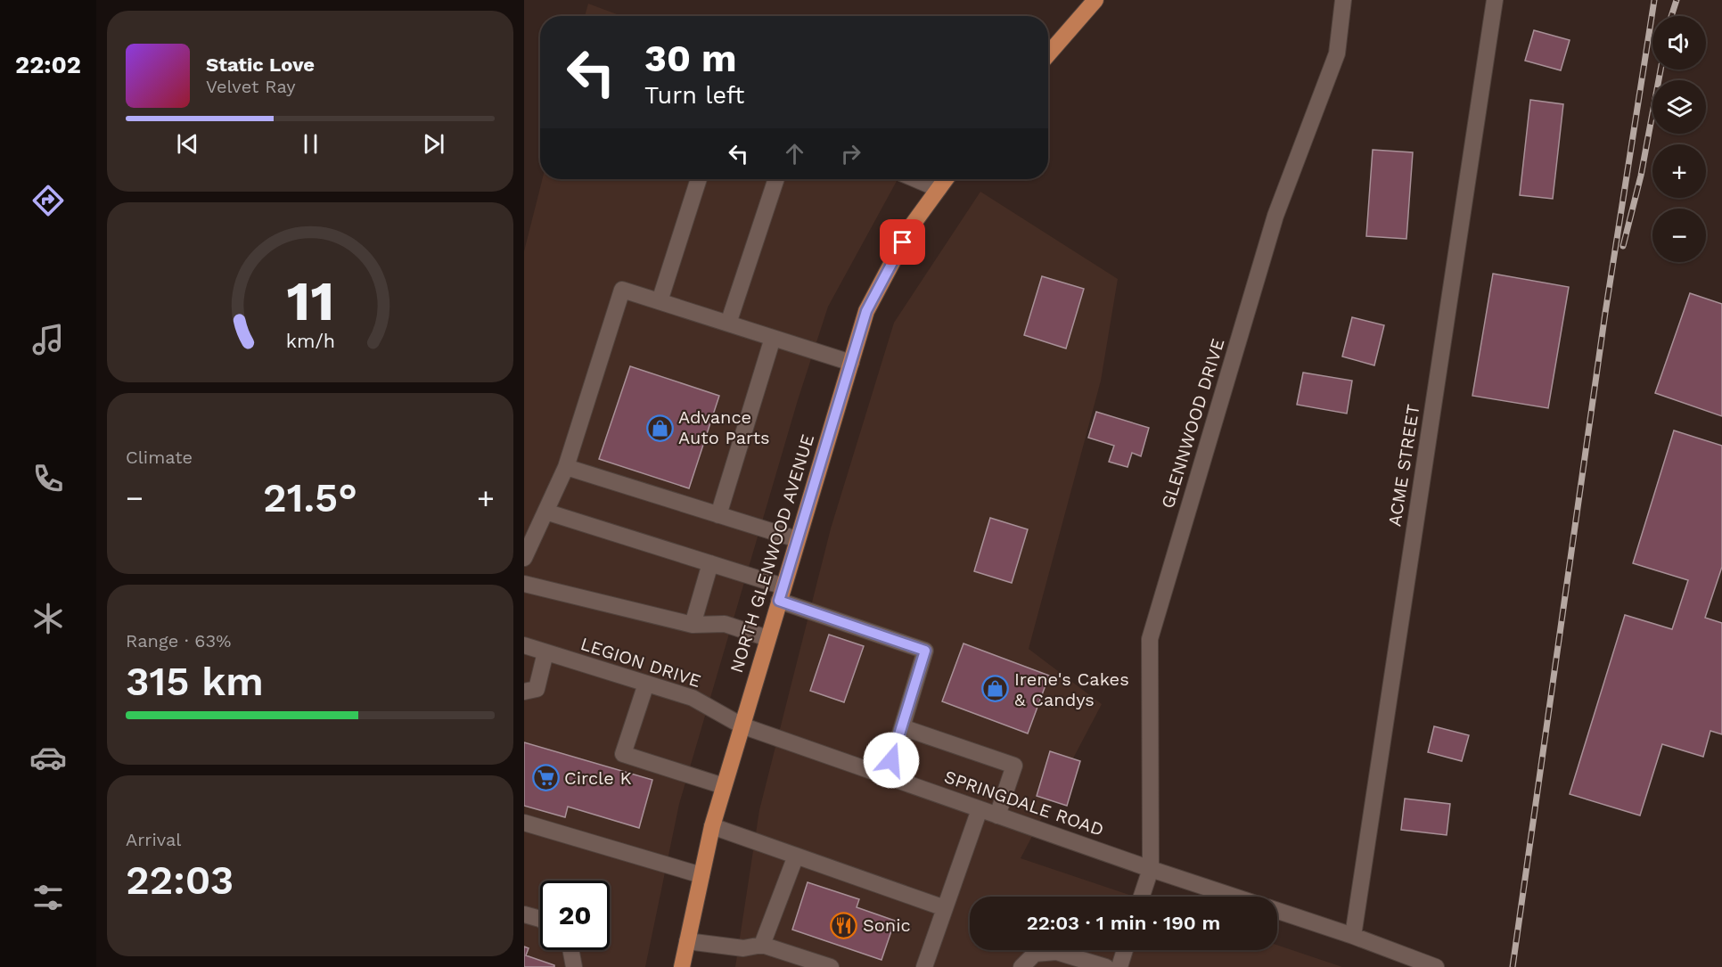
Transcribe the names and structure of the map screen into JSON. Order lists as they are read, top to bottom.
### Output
{
  "streets": {
    "main road": ["NORTH GLENWOOD AVENUE"],
    "street": [
      "GLENNWOOD DRIVE",
      "ACME STREET",
      "LEGION DRIVE",
      "SPRINGDALE ROAD"
    ]
  },
  "crossings": [
    ["GLENNWOOD DRIVE", "SPRINGDALE ROAD"],
    ["ACME STREET", "SPRINGDALE ROAD"],
    ["NORTH GLENWOOD AVENUE", "LEGION DRIVE"],
    ["NORTH GLENWOOD AVENUE", "SPRINGDALE ROAD"],
    ["LEGION DRIVE", "SPRINGDALE ROAD"]
  ],
  "places": {
    "shop": ["Advance Auto Parts", "Irene's Cakes & Candys"],
    "supermarket": ["Circle K"],
    "restaurant": ["Sonic"]
  },
  "page": {
    "tabs": "22:02",
    "map_buttons": ["+", "−"],
    "turn": ["30 m", "Turn left"],
    "song": ["Static Love", "Velvet Ray"],
    "tile": [
      "Climate",
      ["Range · 63%", "315 km"],
      ["Arrival", "22:03"]
    ],
    "heat": ["−", "21.5°", "+"],
    "limit": "20",
    "trip": "22:03 · 1 min · 190 m",
    "gauge": ["11", "km/h"]
  }
}
